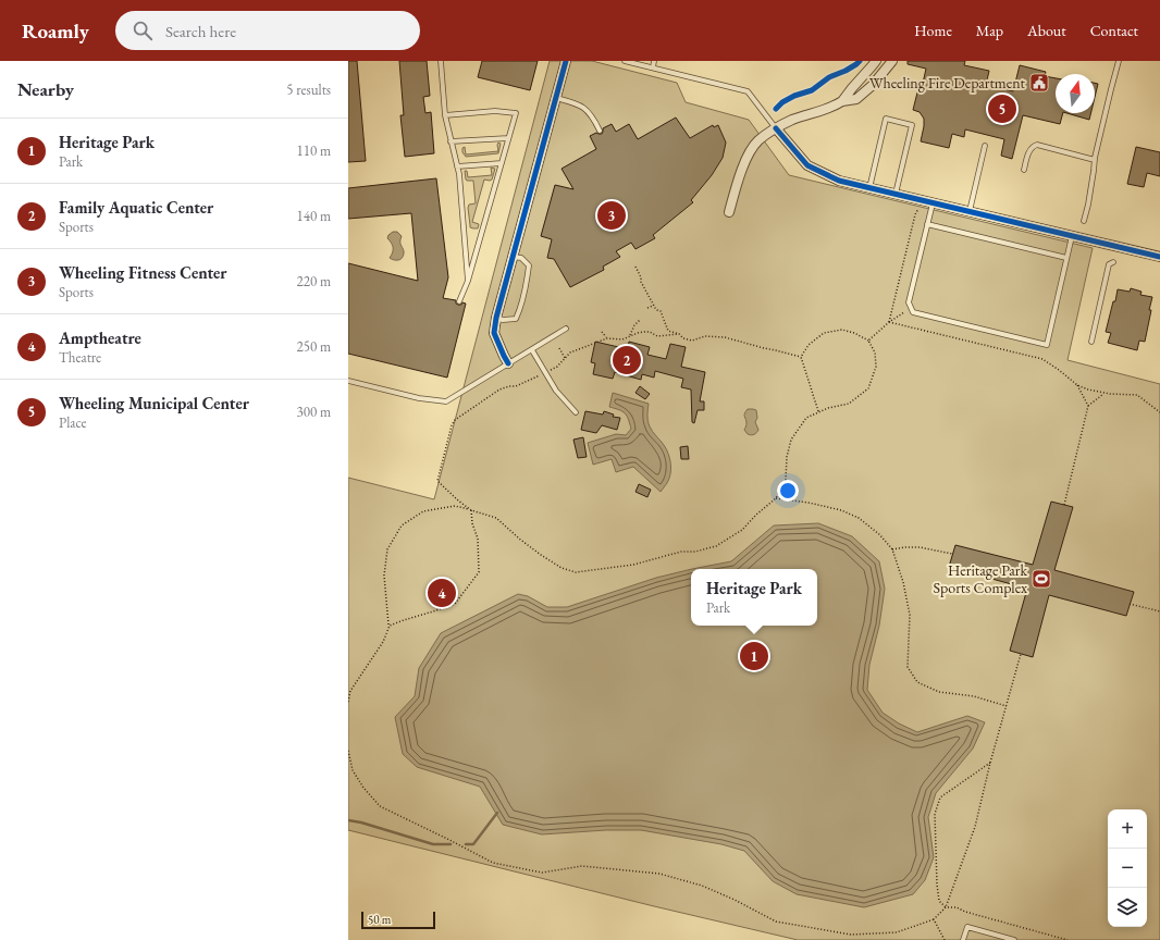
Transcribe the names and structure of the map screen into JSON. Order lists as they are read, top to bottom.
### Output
{
  "places": {
    "public building": ["Wheeling Fire Department"],
    "sports": ["Heritage Park Sports Complex"]
  },
  "scale_bar": "50 m",
  "north": "top",
  "page": {
    "header": "Roamly",
    "search": "Search here",
    "nav": [
      "Home",
      "Map",
      "About",
      "Contact"
    ],
    "heading": ["Nearby", "5 results"],
    "pins": [
      "5",
      "3",
      "2",
      "4",
      "1"
    ],
    "list": [
      {
        "mark": "1",
        "name": "Heritage Park",
        "note": "Park",
        "value": "110 m"
      },
      {
        "mark": "2",
        "name": "Family Aquatic Center",
        "note": "Sports",
        "value": "140 m"
      },
      {
        "mark": "3",
        "name": "Wheeling Fitness Center",
        "note": "Sports",
        "value": "220 m"
      },
      {
        "mark": "4",
        "name": "Amptheatre",
        "note": "Theatre",
        "value": "250 m"
      },
      {
        "mark": "5",
        "name": "Wheeling Municipal Center",
        "note": "Place",
        "value": "300 m"
      }
    ],
    "popup": ["Heritage Park", "Park"],
    "map_buttons": ["+", "−"],
    "scale": "50 m"
  }
}
